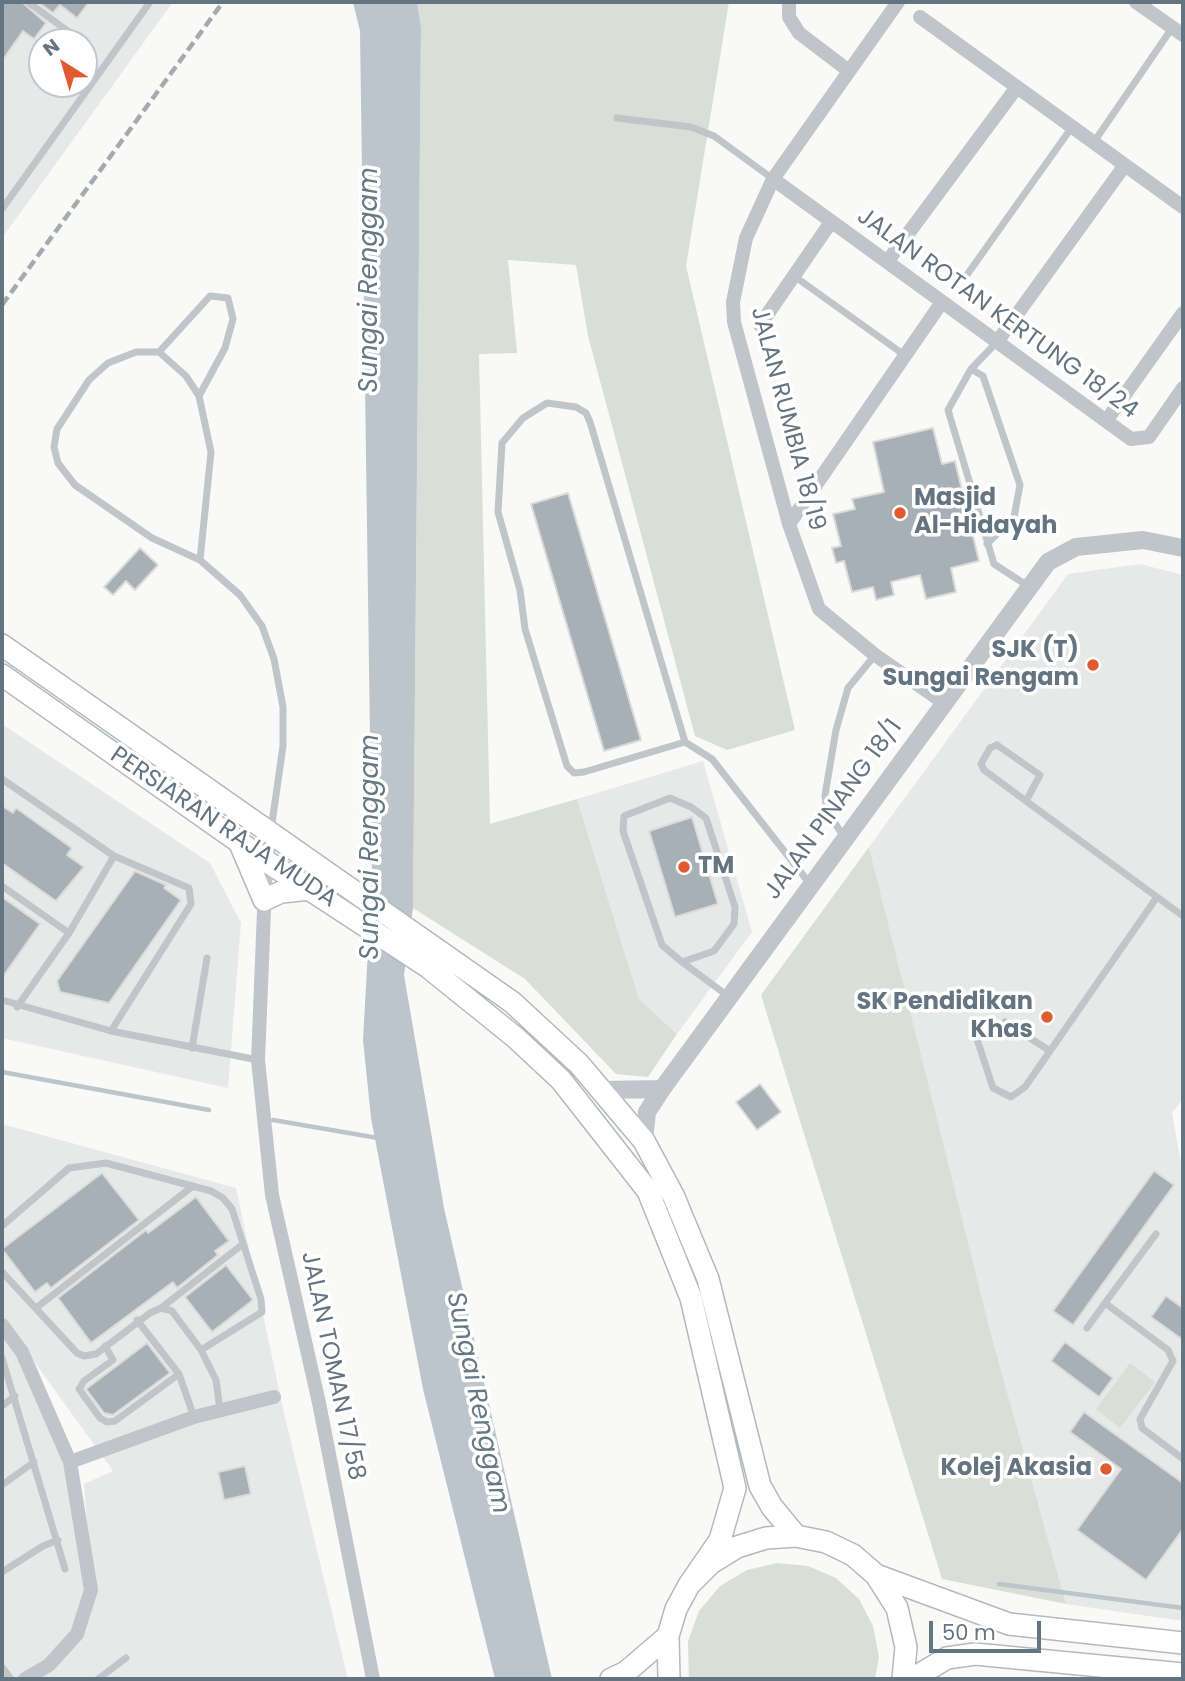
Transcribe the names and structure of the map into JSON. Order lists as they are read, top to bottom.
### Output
{
  "streets": {
    "main road": ["PERSIARAN RAJA MUDA"],
    "street": [
      "JALAN ROTAN KERTUNG 18/24",
      "JALAN RUMBIA 18/19",
      "JALAN PINANG 18/1",
      "JALAN TOMAN 17/58"
    ]
  },
  "crossings": [
    ["JALAN ROTAN KERTUNG 18/24", "JALAN RUMBIA 18/19"],
    ["JALAN RUMBIA 18/19", "JALAN PINANG 18/1"],
    ["JALAN PINANG 18/1", "PERSIARAN RAJA MUDA"],
    ["PERSIARAN RAJA MUDA", "JALAN TOMAN 17/58"]
  ],
  "water": ["Sungai Renggam"],
  "places": [
    "Masjid Al-Hidayah",
    "SJK (T) Sungai Rengam",
    "TM",
    "SK Pendidikan Khas",
    "Kolej Akasia"
  ],
  "scale_bar": "50 m",
  "north": "top left"
}
